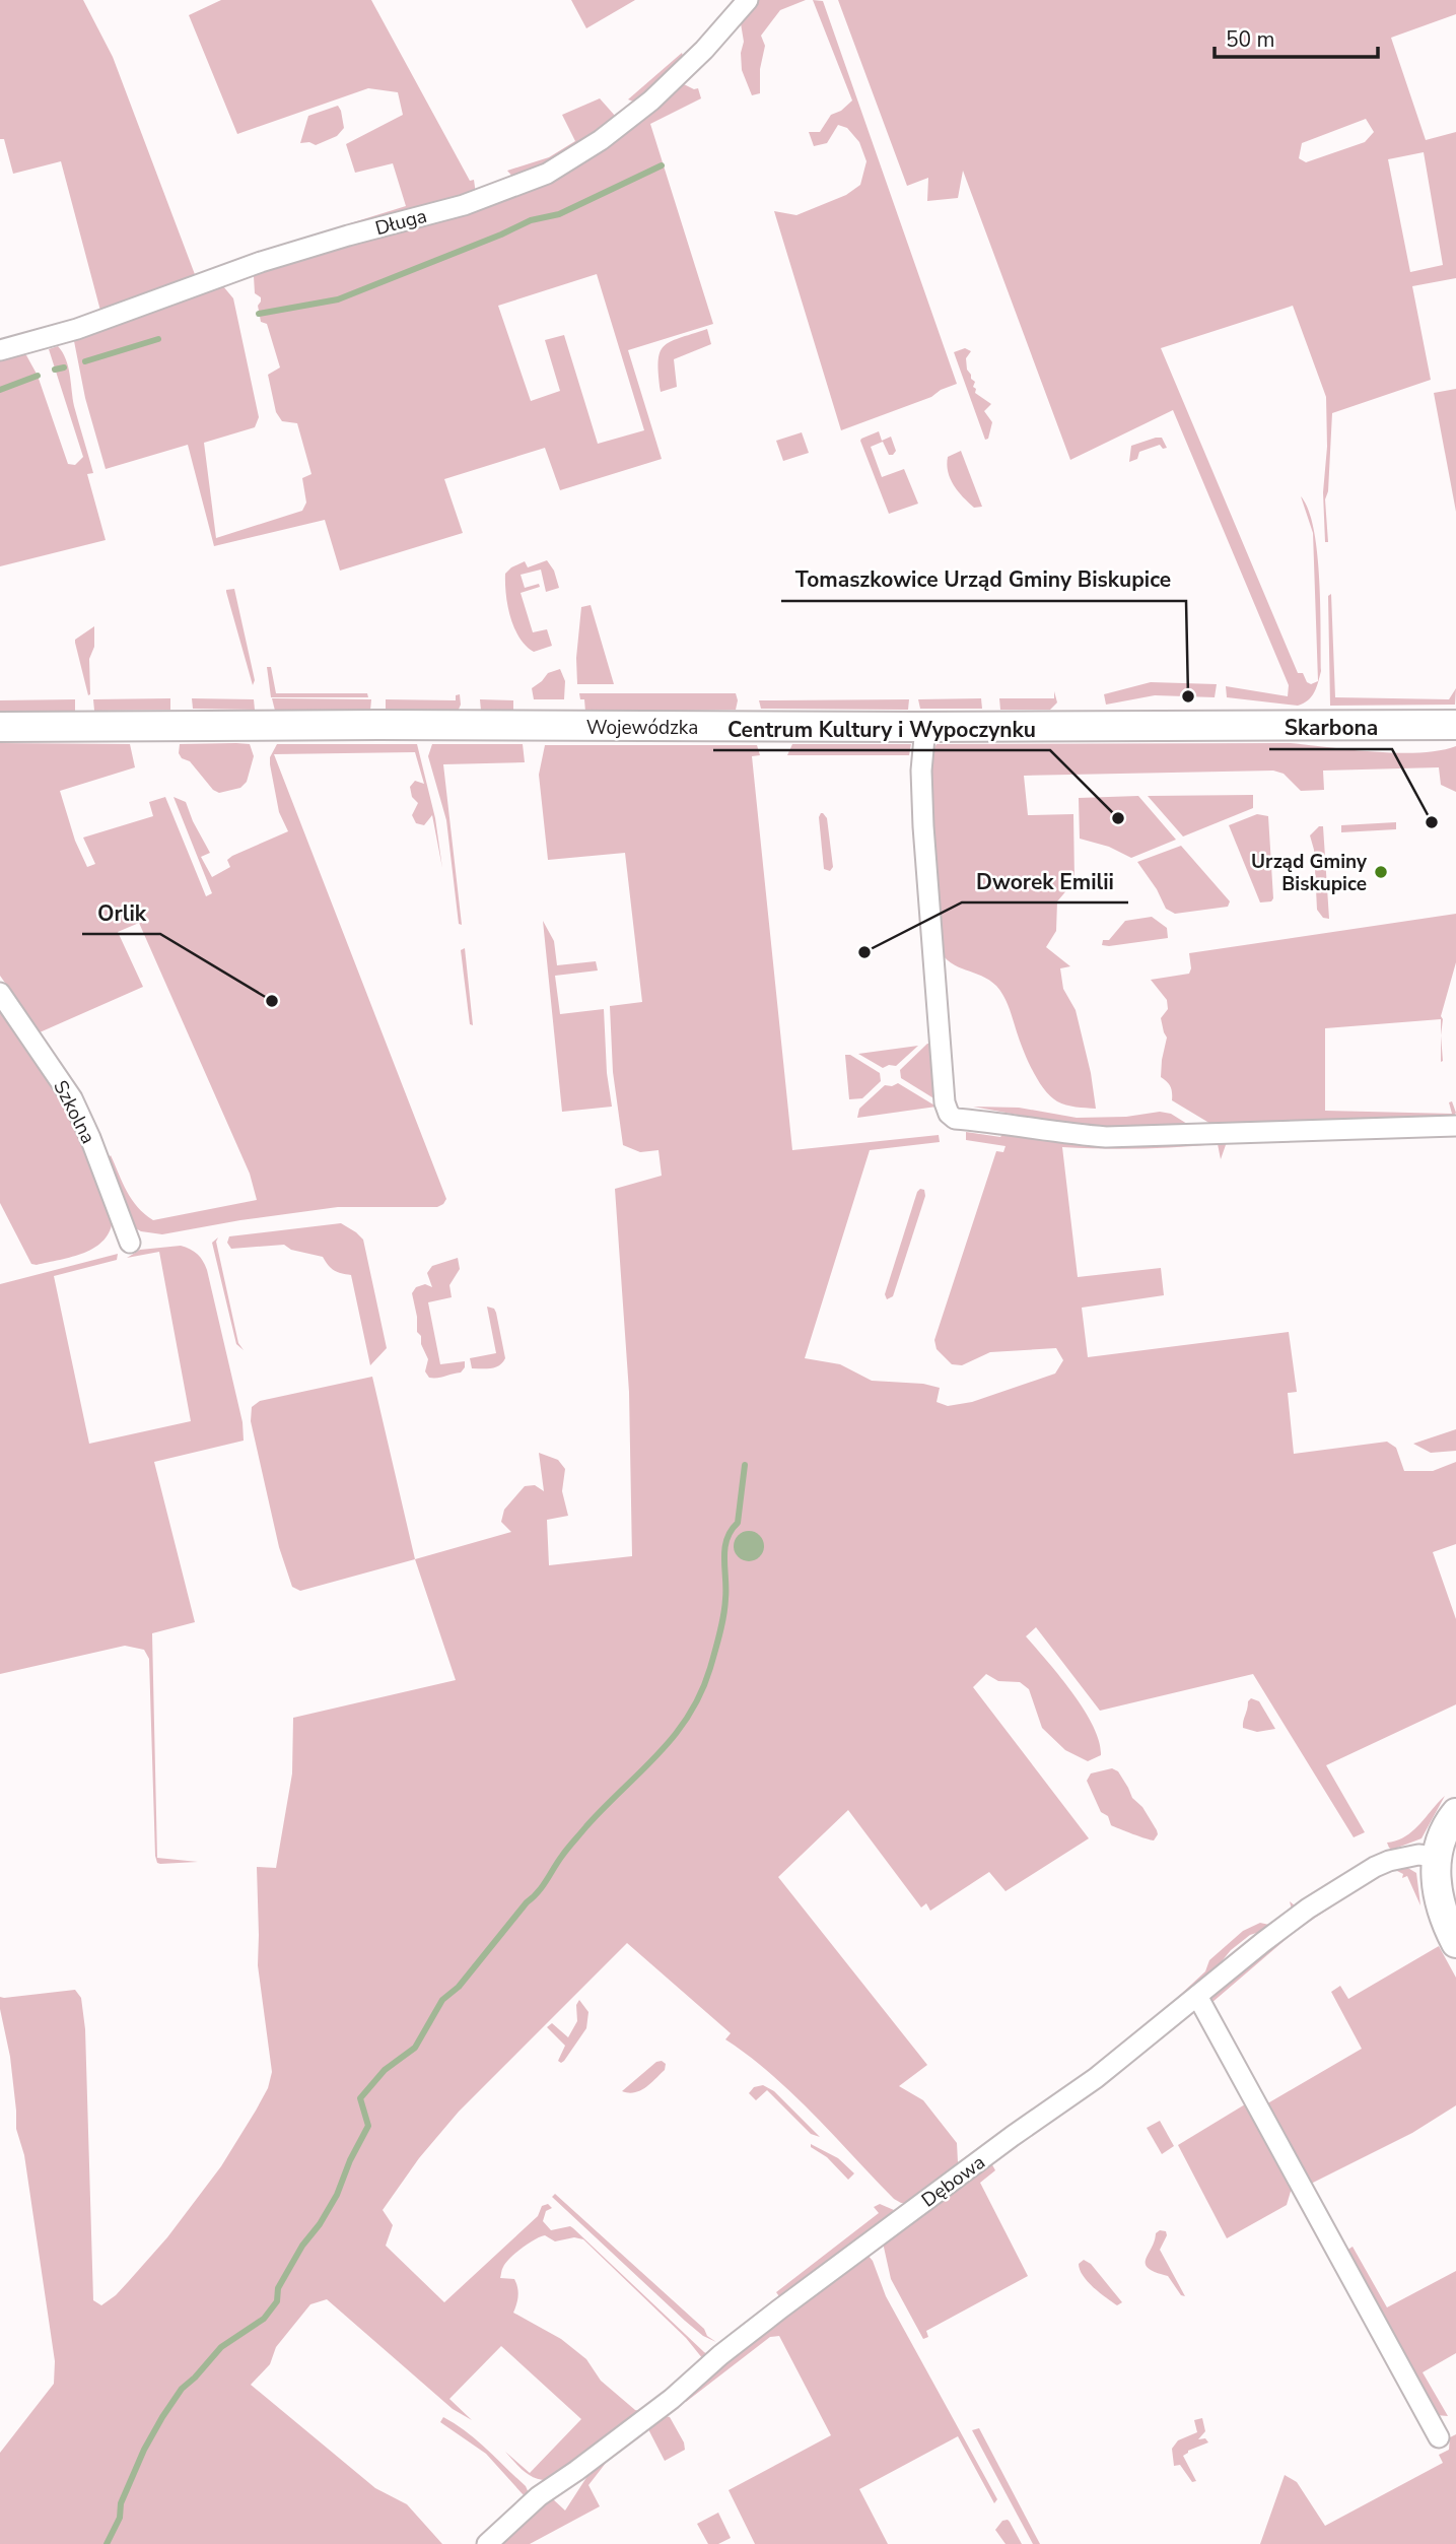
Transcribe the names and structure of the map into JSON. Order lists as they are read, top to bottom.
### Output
{
  "streets": {
    "main road": ["Wojewódzka"],
    "street": ["Długa", "Szkolna", "Dębowa"]
  },
  "places": [
    "Tomaszkowice Urząd Gminy Biskupice",
    "Centrum Kultury i Wypoczynku",
    "Skarbona",
    "Urząd Gminy Biskupice",
    "Dworek Emilii",
    "Orlik"
  ],
  "scale_bar": "50 m"
}
